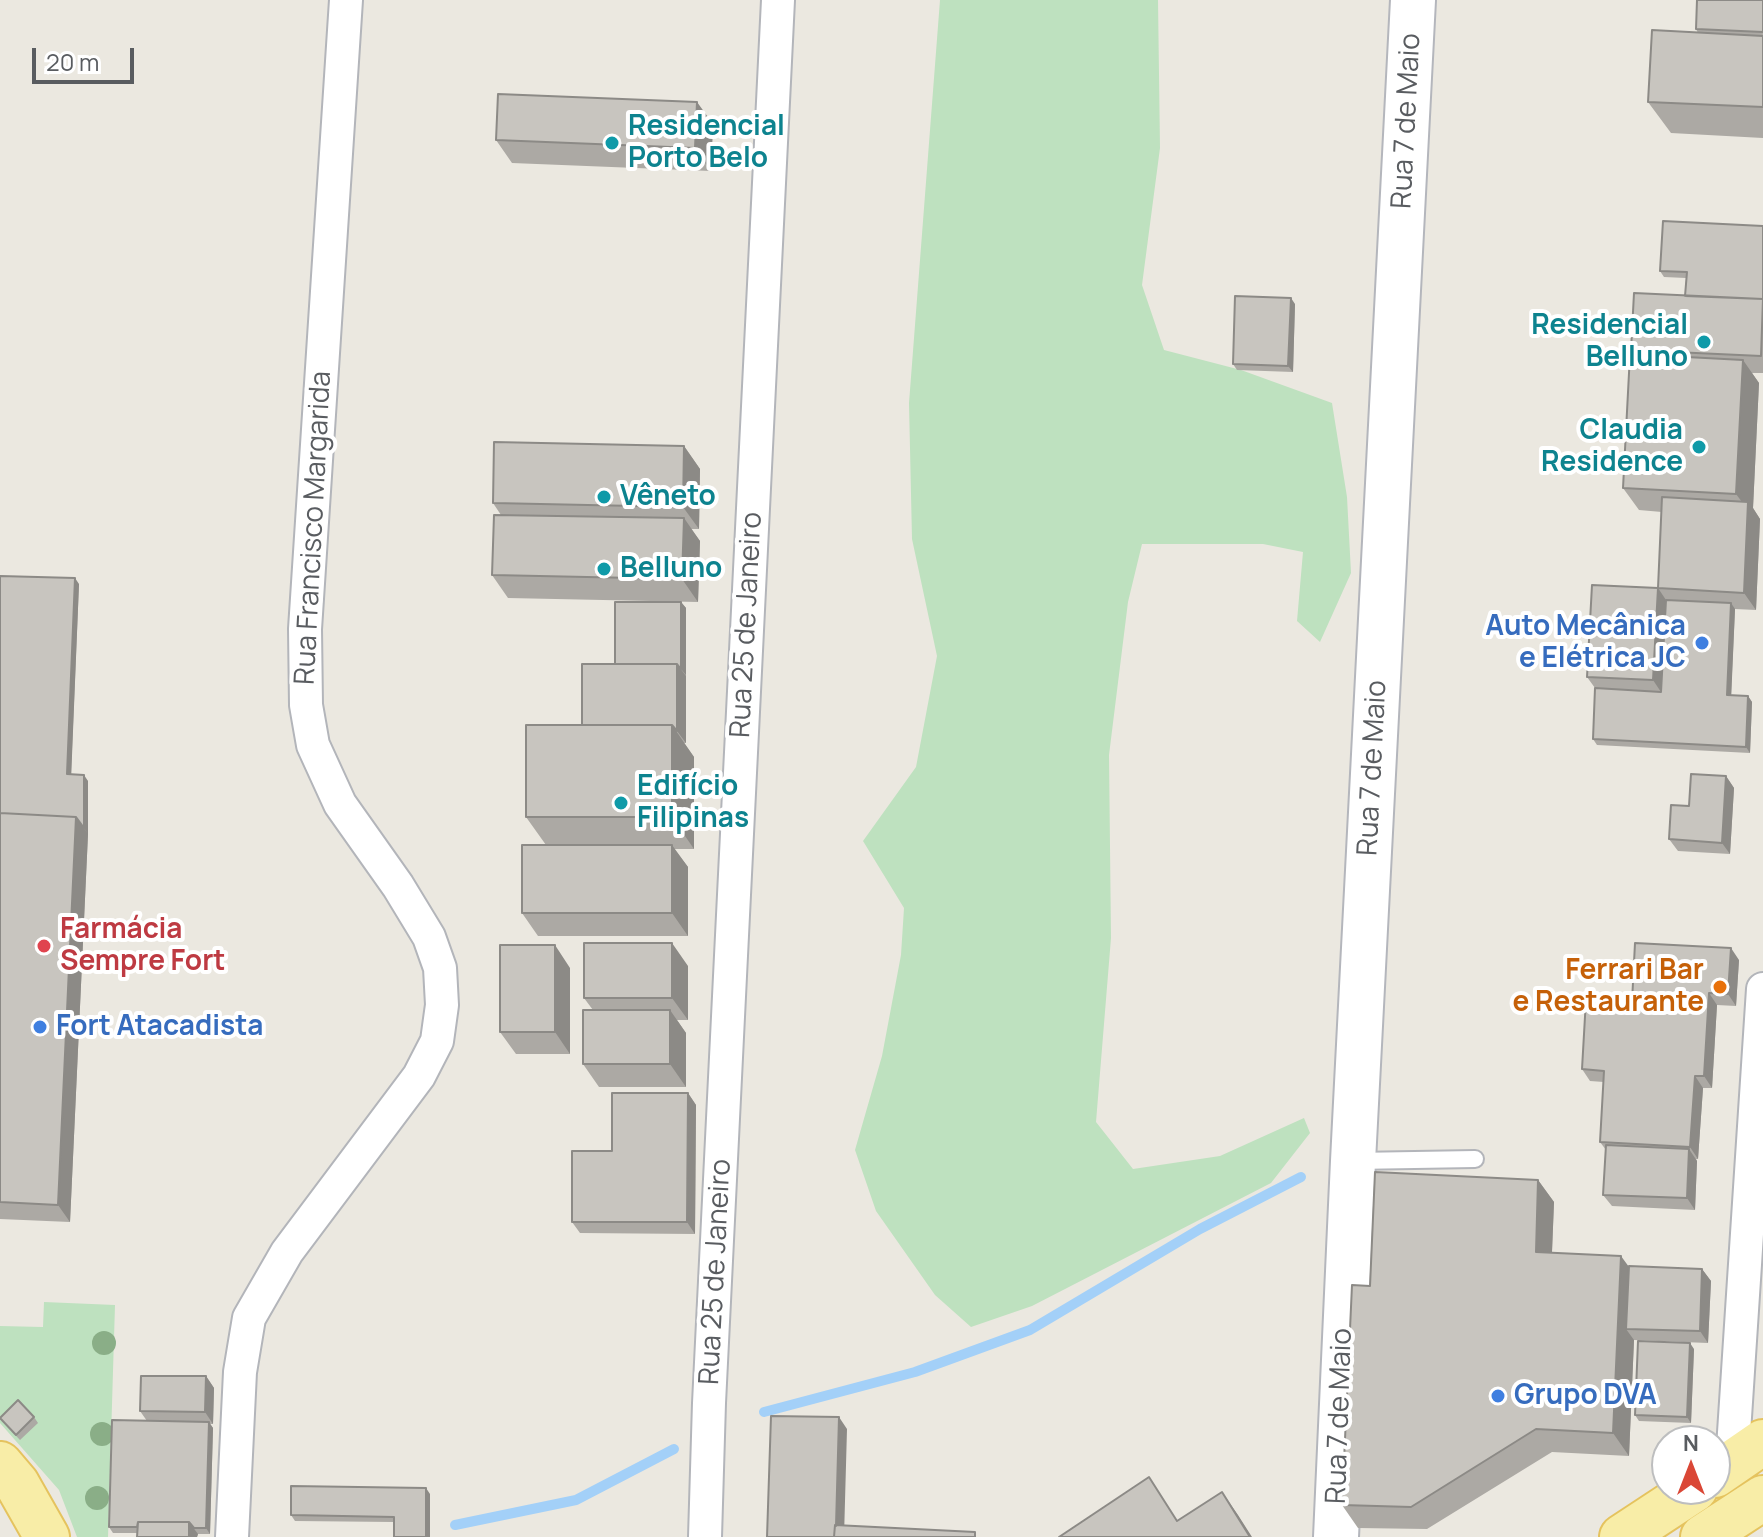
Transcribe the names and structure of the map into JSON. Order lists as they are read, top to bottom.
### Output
{
  "streets": {
    "street": ["Rua 7 de Maio", "Rua Francisco Margarida", "Rua 25 de Janeiro"]
  },
  "places": [
    "Residencial Porto Belo",
    "Residencial Belluno",
    "Claudia Residence",
    "Vêneto",
    "Belluno",
    "Auto Mecânica e Elétrica JC",
    "Edifício Filipinas",
    "Farmácia Sempre Fort",
    "Ferrari Bar e Restaurante",
    "Fort Atacadista",
    "Grupo DVA"
  ],
  "scale_bar": "20 m",
  "north": "top"
}
